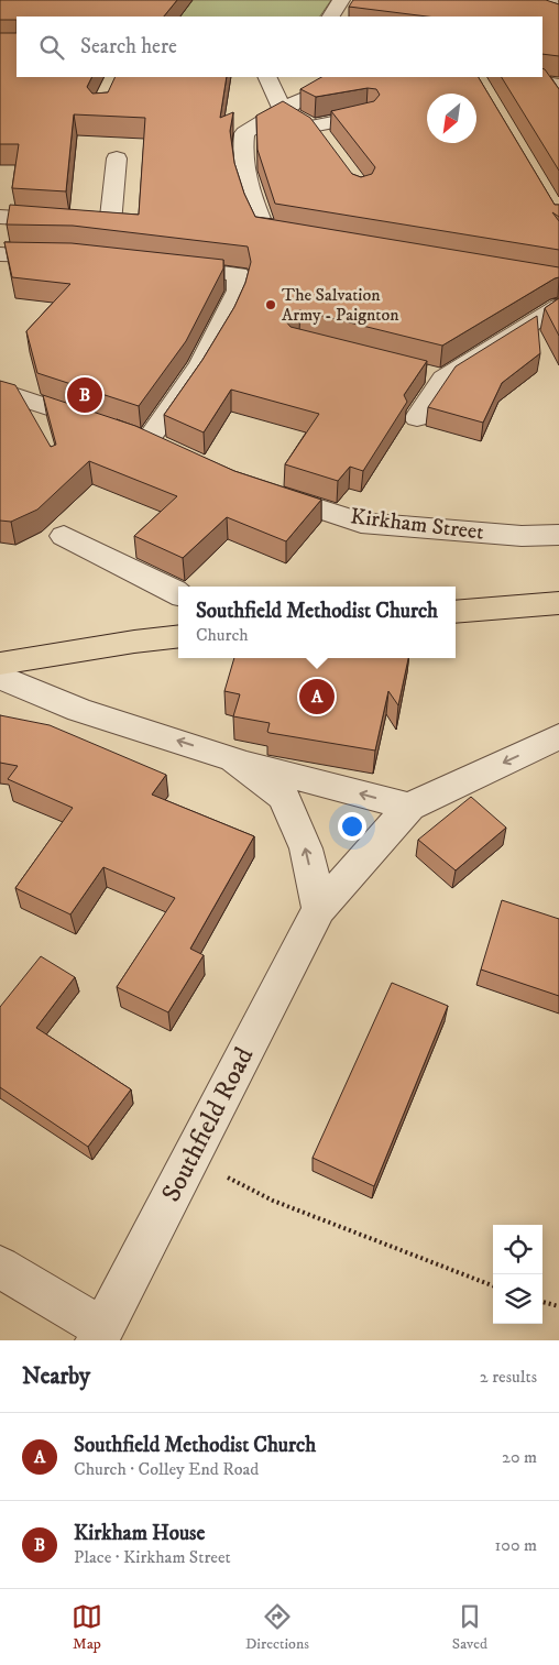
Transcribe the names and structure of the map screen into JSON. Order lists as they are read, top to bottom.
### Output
{
  "streets": {
    "street": ["Kirkham Street", "Southfield Road"]
  },
  "places": ["The Salvation Army - Paignton"],
  "north": "bottom left",
  "page": {
    "search": "Search here",
    "pins": ["B", "A"],
    "popup": ["Southfield Methodist Church", "Church"],
    "heading": ["Nearby", "2 results"],
    "list": [
      {
        "mark": "A",
        "name": "Southfield Methodist Church",
        "note": "Church · Colley End Road",
        "value": "20 m"
      },
      {
        "mark": "B",
        "name": "Kirkham House",
        "note": "Place · Kirkham Street",
        "value": "100 m"
      }
    ],
    "nav": ["Map", "Directions", "Saved"]
  }
}
